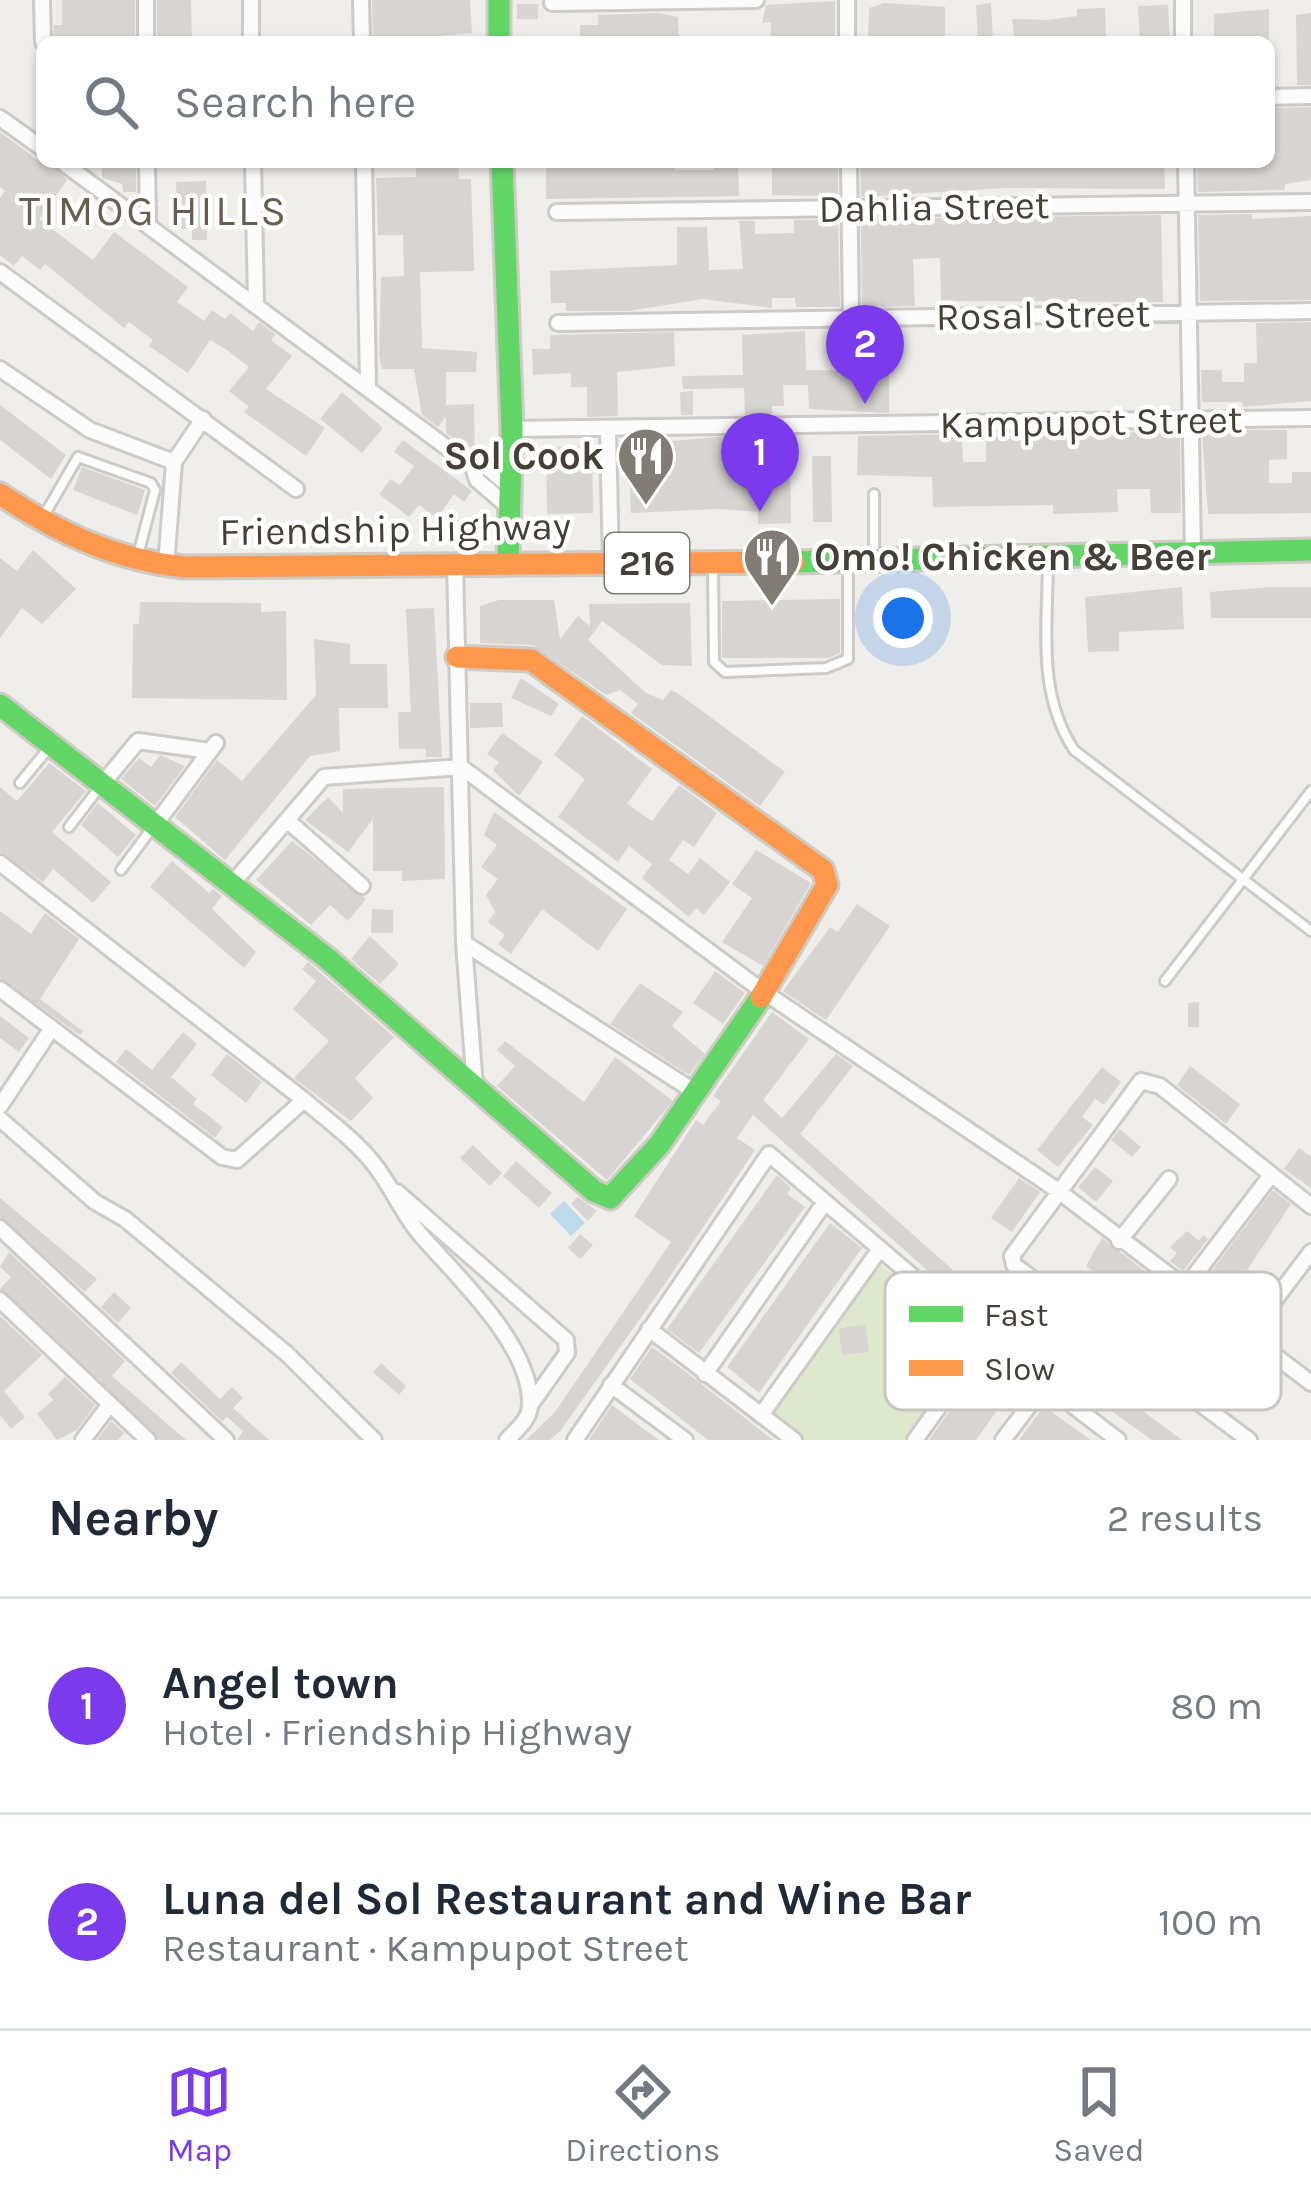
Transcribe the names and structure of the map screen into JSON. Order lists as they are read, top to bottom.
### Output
{
  "streets": {
    "main road": ["Friendship Highway", "216"],
    "street": ["Dahlia Street", "Rosal Street", "Kampupot Street"]
  },
  "districts": ["TIMOG HILLS"],
  "places": {
    "restaurant": ["Sol Cook", "Omo! Chicken & Beer"]
  },
  "legend": ["Fast", "Slow"],
  "page": {
    "search": "Search here",
    "pins": ["2", "1"],
    "heading": ["Nearby", "2 results"],
    "list": [
      {
        "mark": "1",
        "name": "Angel town",
        "note": "Hotel · Friendship Highway",
        "value": "80 m"
      },
      {
        "mark": "2",
        "name": "Luna del Sol Restaurant and Wine Bar",
        "note": "Restaurant · Kampupot Street",
        "value": "100 m"
      }
    ],
    "nav": ["Map", "Directions", "Saved"]
  }
}
